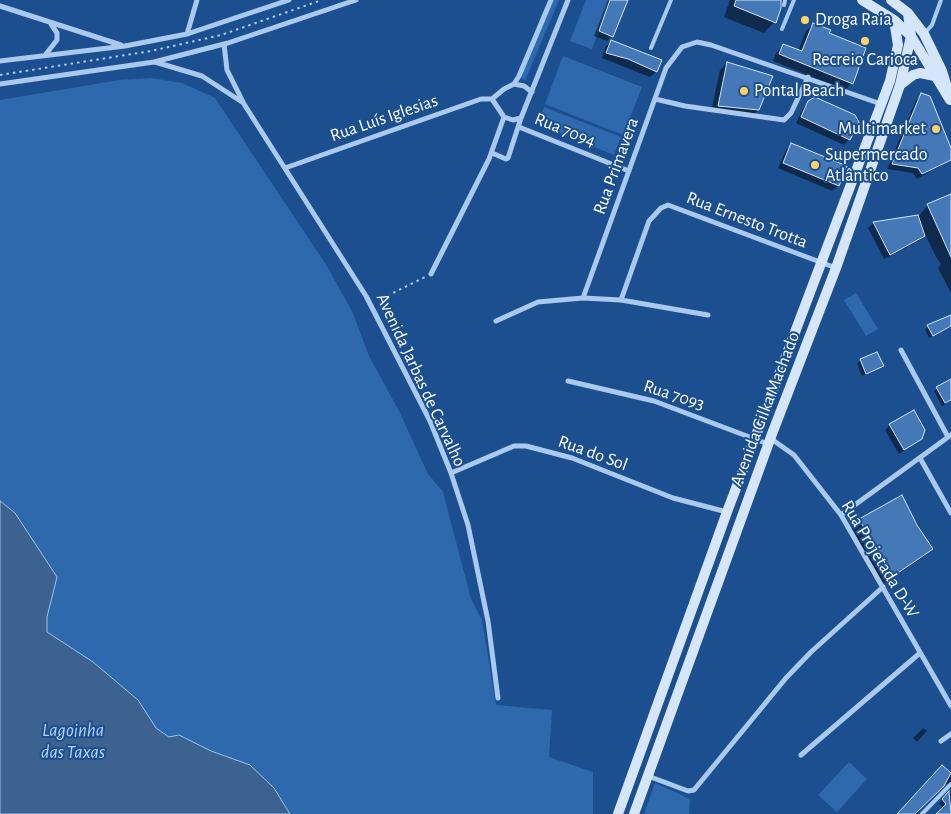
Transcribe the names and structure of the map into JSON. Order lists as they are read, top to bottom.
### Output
{
  "streets": {
    "street": [
      "Rua Luís Iglesias",
      "Rua 7094",
      "Rua Primavera",
      "Rua Ernesto Trotta",
      "Avenida Jarbas de Carvalho",
      "Rua 7093",
      "Avenida Gilka Machado",
      "Rua do Sol",
      "Rua Projetada D-W"
    ]
  },
  "crossings": [
    ["Rua Luís Iglesias", "Avenida Jarbas de Carvalho"],
    ["Rua 7094", "Rua Primavera"],
    ["Rua Ernesto Trotta", "Avenida Gilka Machado"],
    ["Avenida Jarbas de Carvalho", "Rua do Sol"],
    ["Rua 7093", "Avenida Gilka Machado"],
    ["Rua 7093", "Rua Projetada D-W"],
    ["Avenida Gilka Machado", "Rua do Sol"],
    ["Avenida Gilka Machado", "Rua Projetada D-W"]
  ],
  "water": ["Lagoinha das Taxas"],
  "places": [
    "Droga Raia",
    "Recreio Carioca",
    "Pontal Beach",
    "Multimarket",
    "Supermercado Atlântico"
  ]
}
